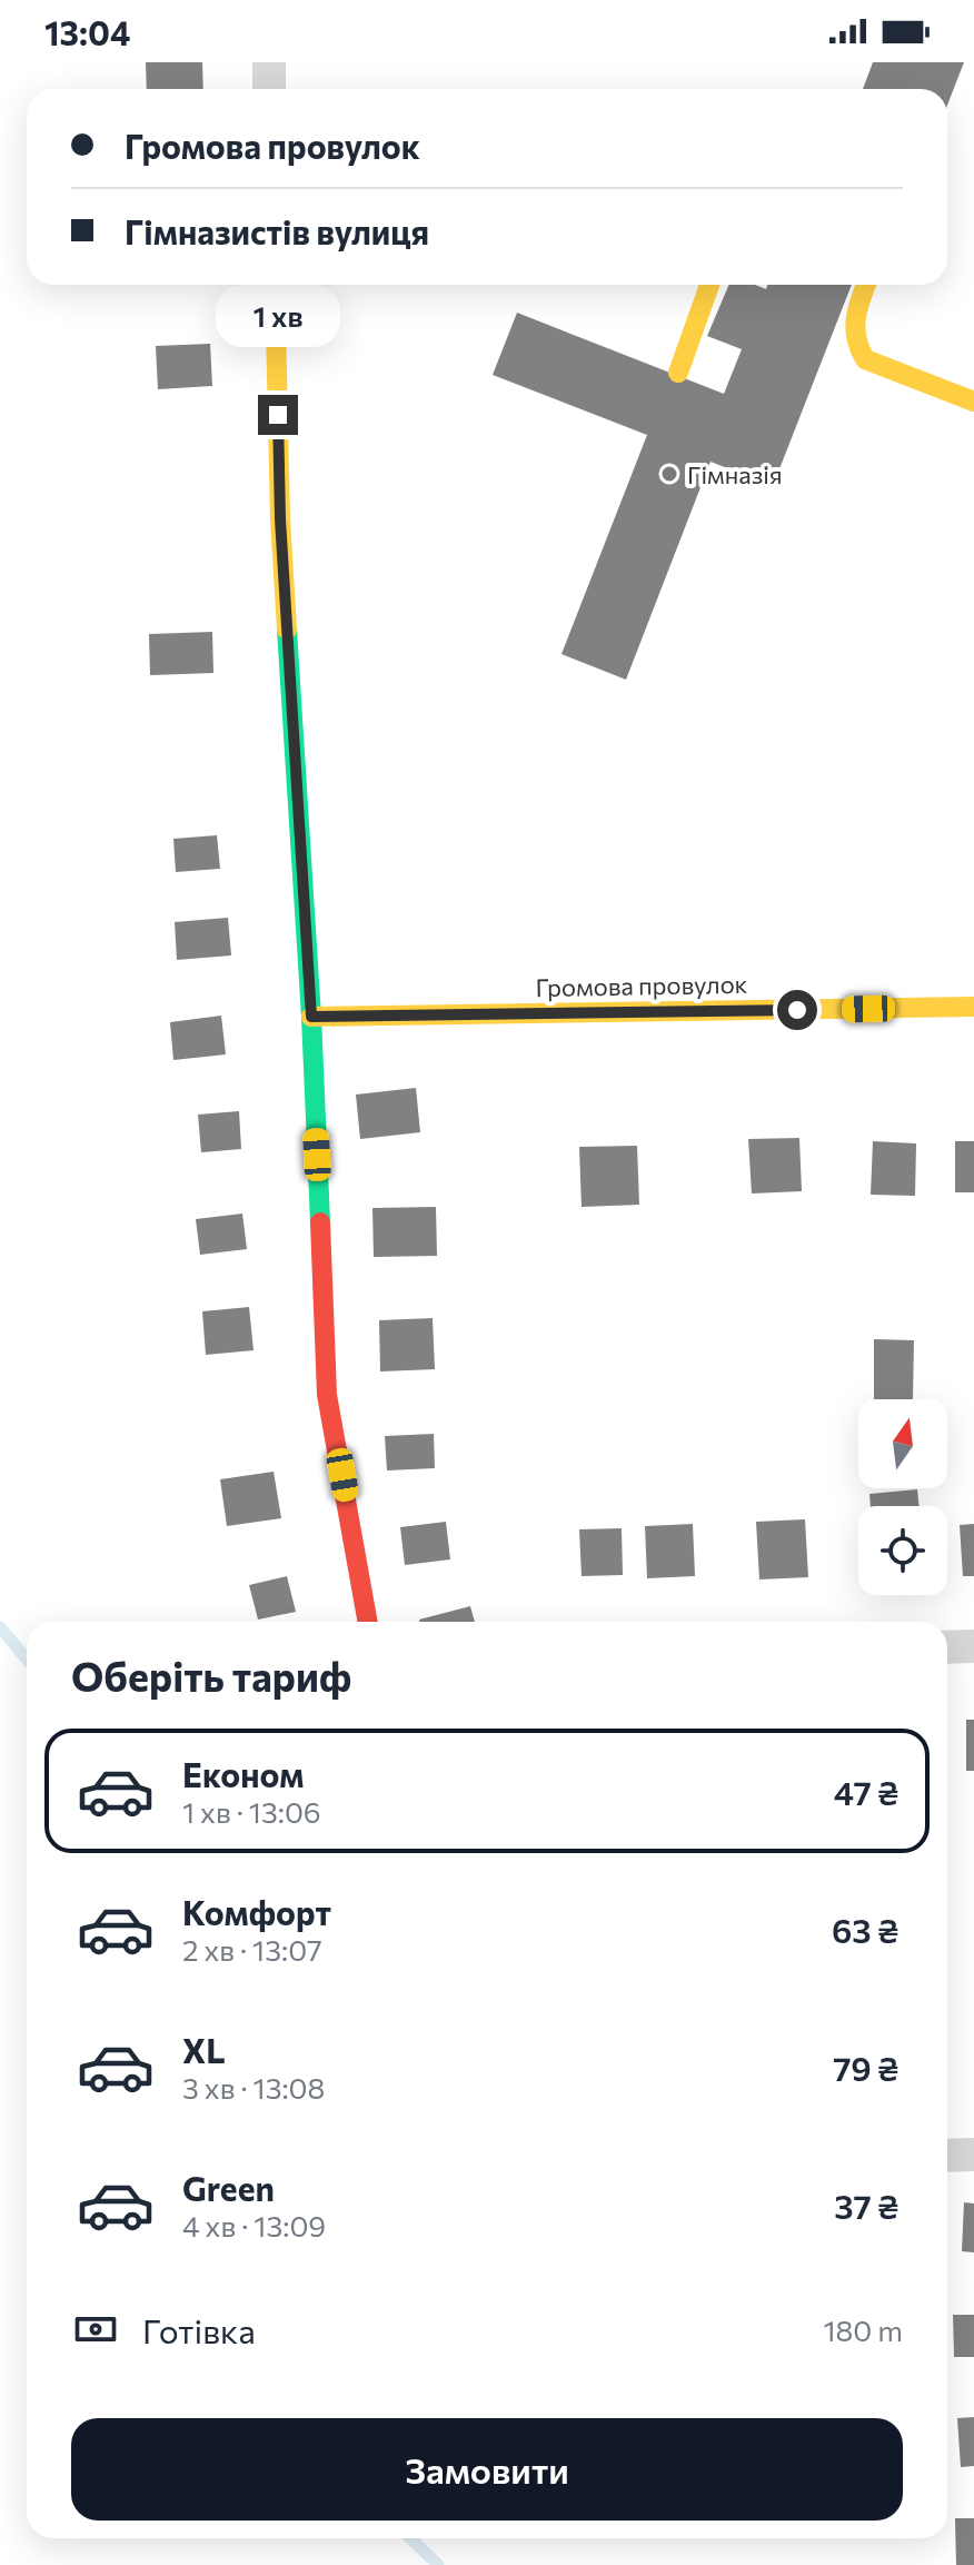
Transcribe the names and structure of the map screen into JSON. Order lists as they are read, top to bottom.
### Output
{
  "streets": {
    "street": ["Громова провулок"]
  },
  "places": ["Гімназія"],
  "north": "top",
  "page": {
    "status": "13:04",
    "banner": ["Громова провулок", "Гімназистів вулиця"],
    "bubble": "1 хв",
    "heading": "Оберіть тариф",
    "list": [
      {
        "name": "Економ",
        "note": "1 хв · 13:06",
        "value": "47 ₴"
      },
      {
        "name": "Комфорт",
        "note": "2 хв · 13:07",
        "value": "63 ₴"
      },
      {
        "name": "XL",
        "note": "3 хв · 13:08",
        "value": "79 ₴"
      },
      {
        "name": "Green",
        "note": "4 хв · 13:09",
        "value": "37 ₴"
      }
    ],
    "pay": ["Готівка", "180 m"],
    "buttons": "Замовити"
  }
}
